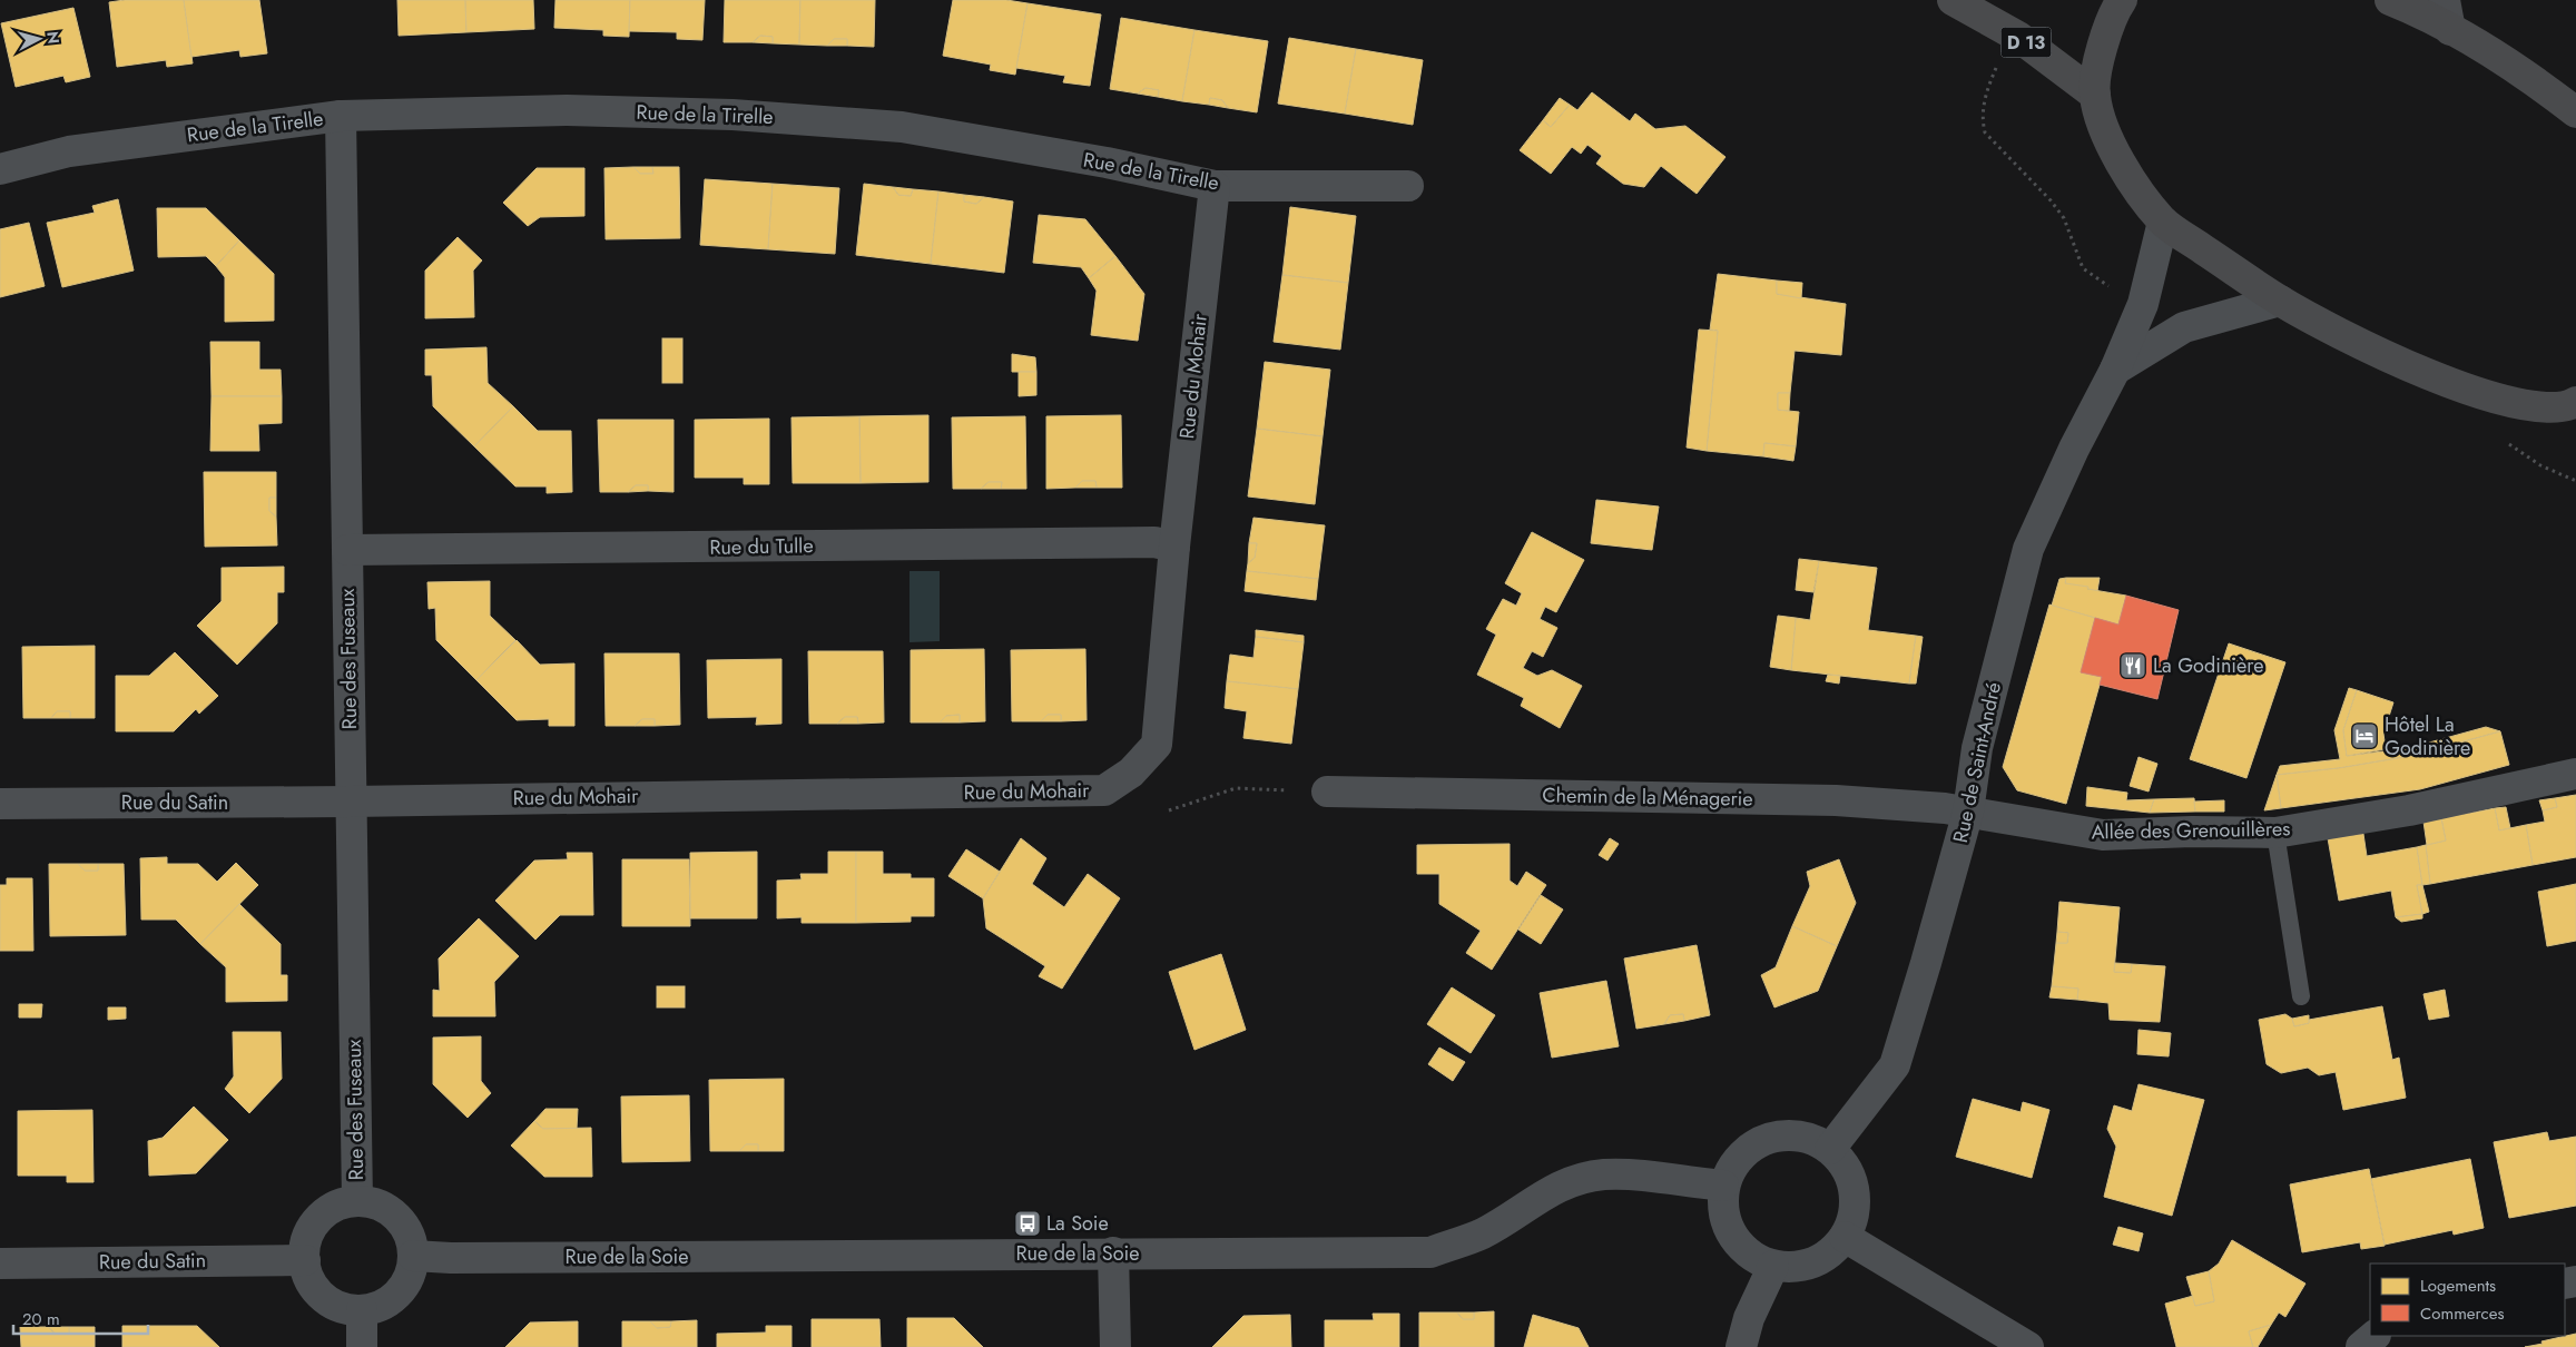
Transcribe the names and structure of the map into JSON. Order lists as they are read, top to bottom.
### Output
{
  "streets": {
    "main road": ["D 13"],
    "street": [
      "Rue de la Tirelle",
      "Rue du Mohair",
      "Rue du Tulle",
      "Rue des Fuseaux",
      "Rue de Saint-André",
      "Chemin de la Ménagerie",
      "Rue du Satin",
      "Allée des Grenouillères",
      "Rue de la Soie"
    ]
  },
  "crossings": [
    ["Rue de la Tirelle", "Rue du Mohair"],
    ["Rue de la Tirelle", "Rue des Fuseaux"],
    ["Rue du Mohair", "Rue du Tulle"],
    ["Rue du Mohair", "Rue des Fuseaux"],
    ["Rue du Mohair", "Rue du Satin"],
    ["Rue du Tulle", "Rue des Fuseaux"],
    ["Rue des Fuseaux", "Rue du Satin"],
    ["Rue des Fuseaux", "Rue de la Soie"],
    ["Rue de Saint-André", "Chemin de la Ménagerie"],
    ["Rue de Saint-André", "Allée des Grenouillères"],
    ["Rue de Saint-André", "Rue de la Soie"],
    ["Chemin de la Ménagerie", "Allée des Grenouillères"],
    ["Rue du Satin", "Rue de la Soie"]
  ],
  "places": {
    "restaurant": ["La Godinière"],
    "hotel": ["Hôtel La Godinière"],
    "bus stop": ["La Soie"]
  },
  "legend": ["Logements", "Commerces"],
  "scale_bar": "20 m",
  "north": "right"
}
